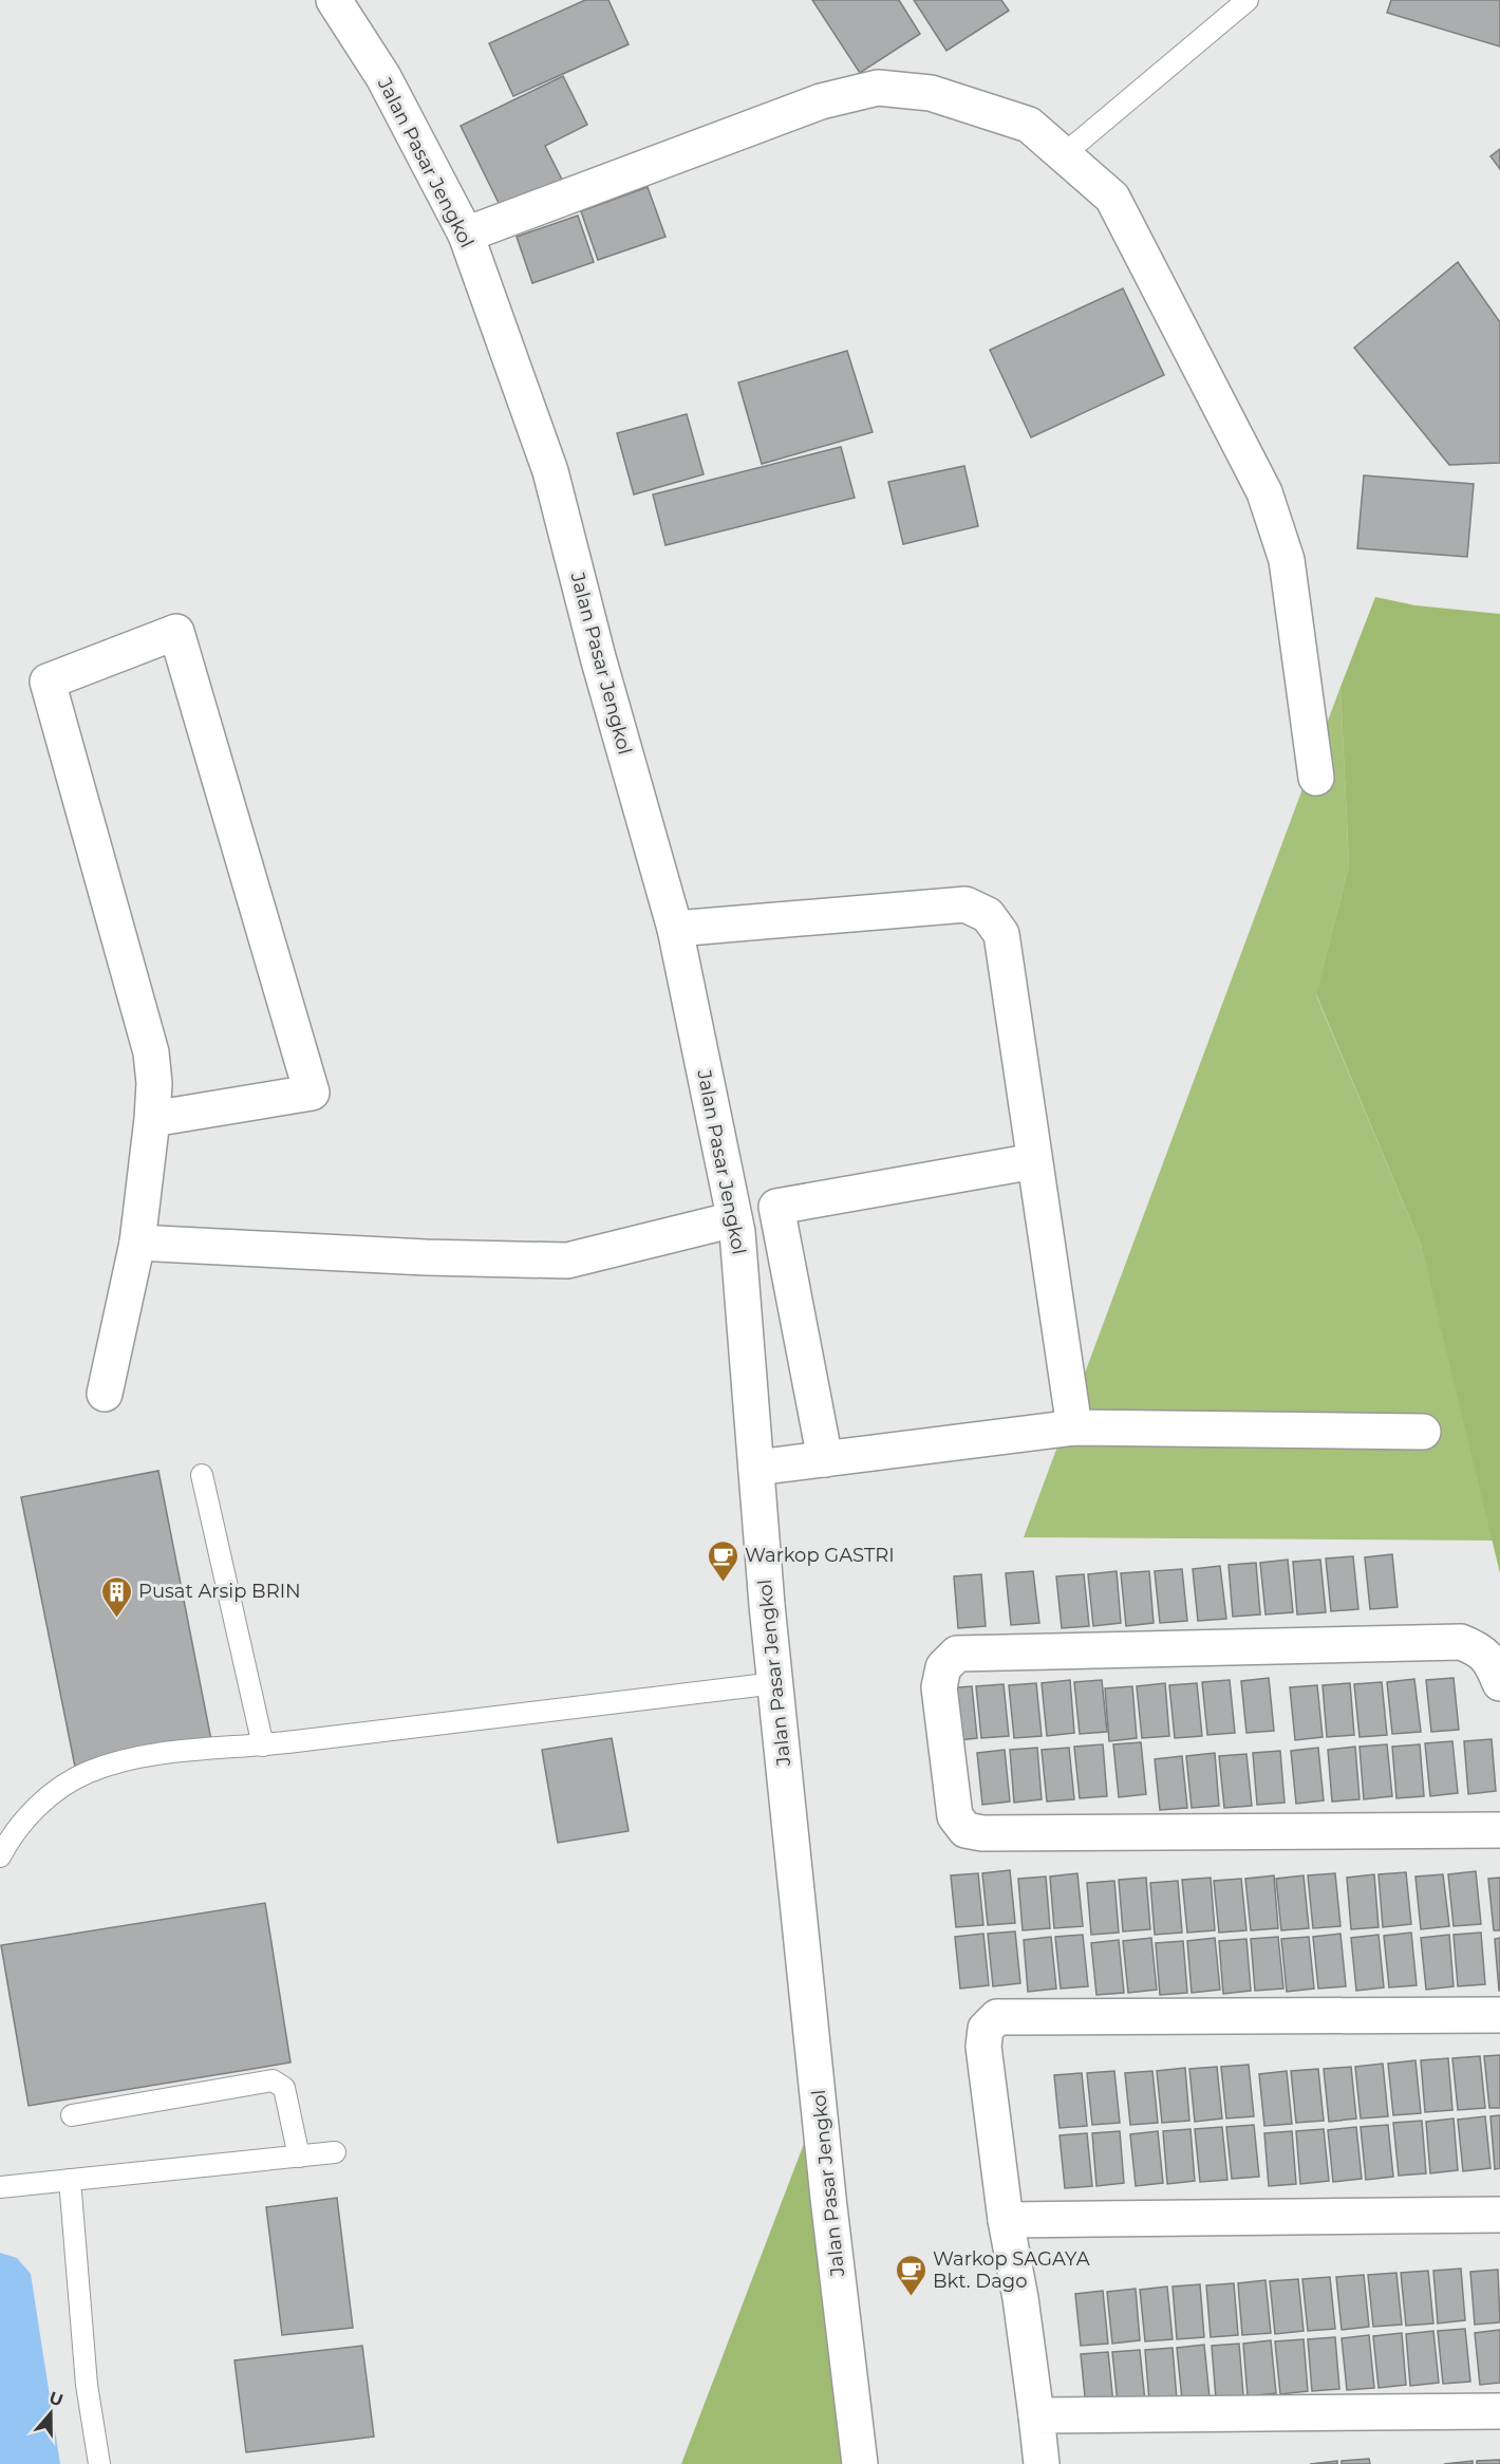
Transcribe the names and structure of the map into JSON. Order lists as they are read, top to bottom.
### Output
{
  "streets": {
    "street": ["Jalan Pasar Jengkol"]
  },
  "places": {
    "cafe": ["Warkop GASTRI", "Warkop SAGAYA Bkt. Dago"],
    "building": ["Pusat Arsip BRIN"]
  },
  "north": "top"
}
